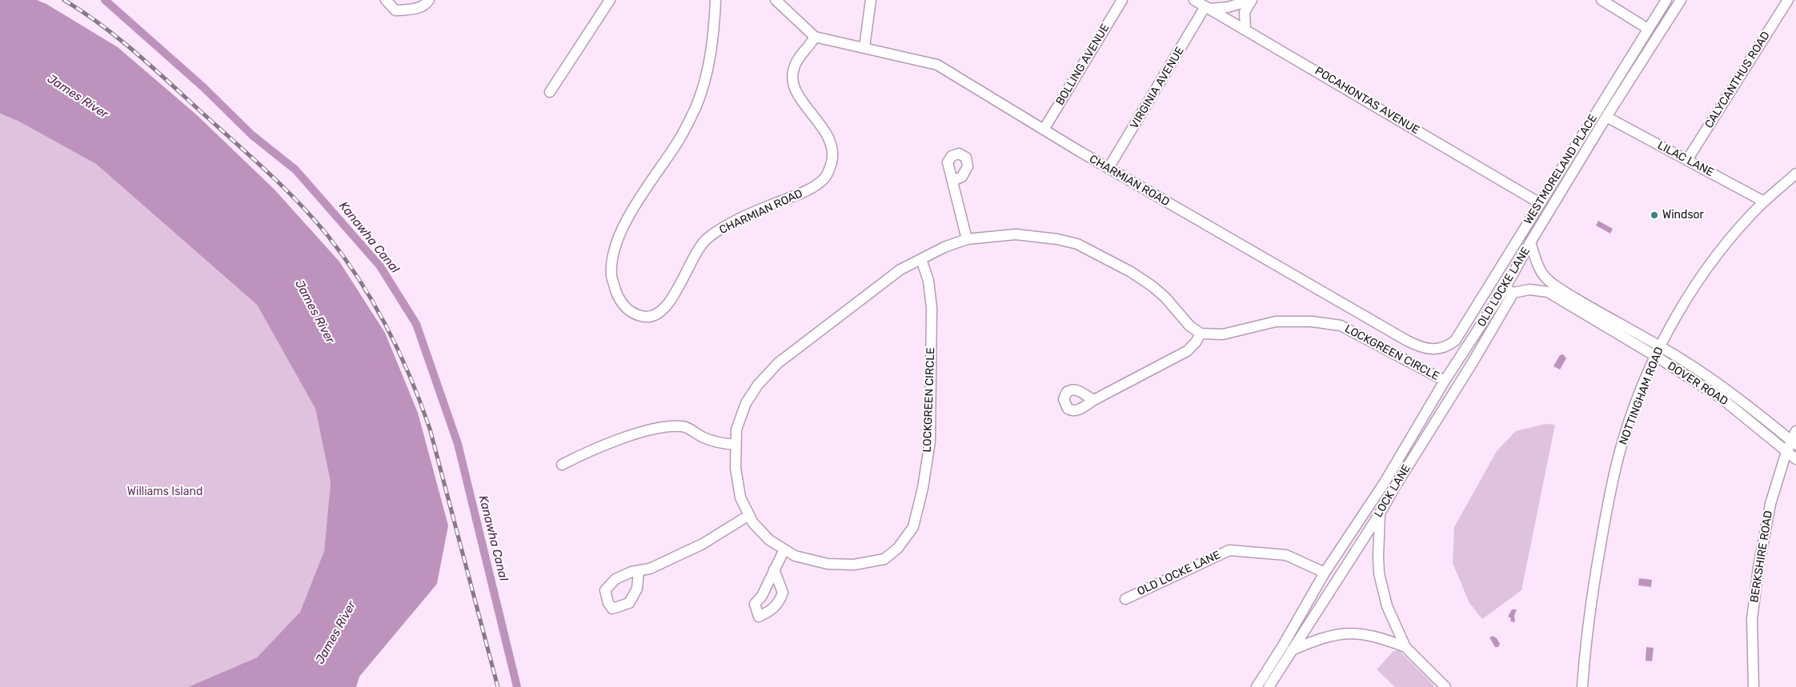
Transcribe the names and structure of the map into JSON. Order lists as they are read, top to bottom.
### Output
{
  "streets": {
    "street": [
      "BOLLING AVENUE",
      "CALYCANTHUS ROAD",
      "VIRGINIA AVENUE",
      "POCAHONTAS AVENUE",
      "LILAC LANE",
      "WESTMORELAND PLACE",
      "CHARMIAN ROAD",
      "OLD LOCKE LANE",
      "LOCKGREEN CIRCLE",
      "DOVER ROAD",
      "NOTTINGHAM ROAD",
      "LOCK LANE",
      "BERKSHIRE ROAD"
    ]
  },
  "crossings": [
    ["BOLLING AVENUE", "CHARMIAN ROAD"],
    ["CALYCANTHUS ROAD", "LILAC LANE"],
    ["VIRGINIA AVENUE", "POCAHONTAS AVENUE"],
    ["VIRGINIA AVENUE", "CHARMIAN ROAD"],
    ["POCAHONTAS AVENUE", "WESTMORELAND PLACE"],
    ["LILAC LANE", "OLD LOCKE LANE"],
    ["LILAC LANE", "NOTTINGHAM ROAD"],
    ["WESTMORELAND PLACE", "CHARMIAN ROAD"],
    ["OLD LOCKE LANE", "LOCKGREEN CIRCLE"],
    ["OLD LOCKE LANE", "DOVER ROAD"],
    ["OLD LOCKE LANE", "LOCK LANE"],
    ["DOVER ROAD", "NOTTINGHAM ROAD"],
    ["DOVER ROAD", "LOCK LANE"],
    ["DOVER ROAD", "BERKSHIRE ROAD"]
  ],
  "water": ["James River", "Kanawha Canal"],
  "parks": ["Williams Island"],
  "places": ["Windsor"]
}
